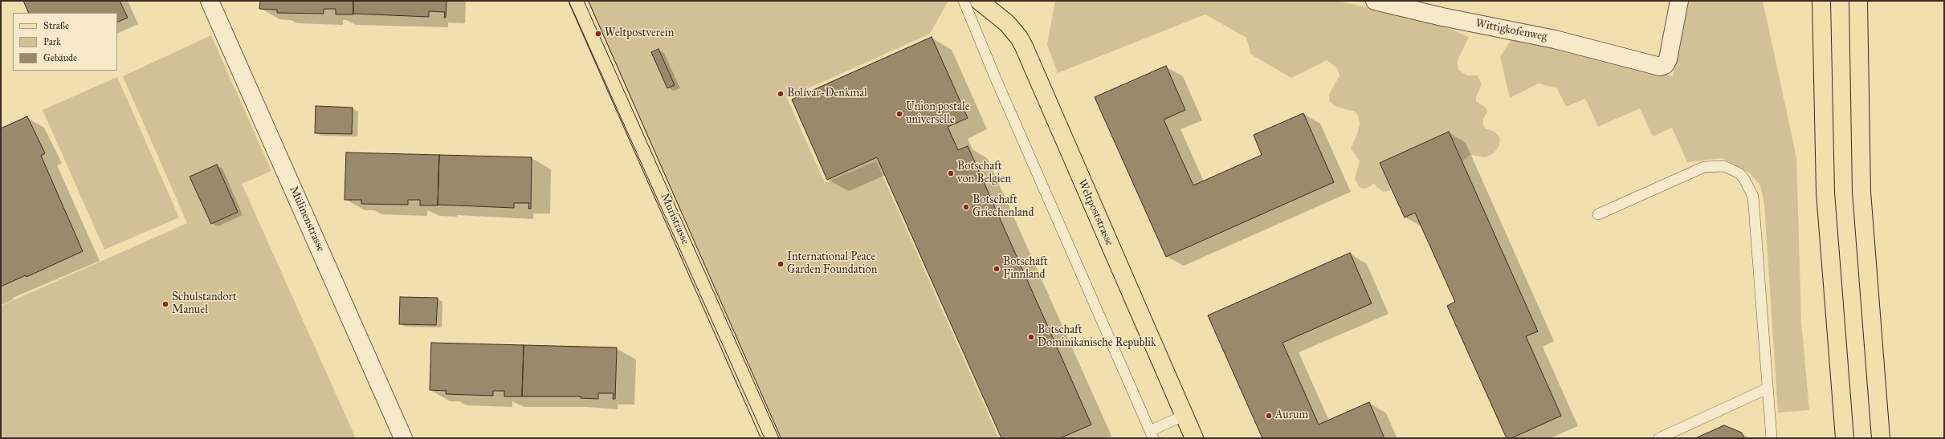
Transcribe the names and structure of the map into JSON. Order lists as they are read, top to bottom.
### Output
{
  "streets": {
    "main road": ["Weltpoststrasse", "Muristrasse"],
    "street": ["Wittigkofenweg", "Mülinenstrasse"]
  },
  "places": [
    "Weltpostverein",
    "Bolívar-Denkmal",
    "Union postale universelle",
    "Botschaft von Belgien",
    "Botschaft Griechenland",
    "International Peace Garden Foundation",
    "Botschaft Finnland",
    "Schulstandort Manuel",
    "Botschaft Dominikanische Republik",
    "Aurum"
  ],
  "legend": ["Straße", "Park", "Gebäude"]
}
